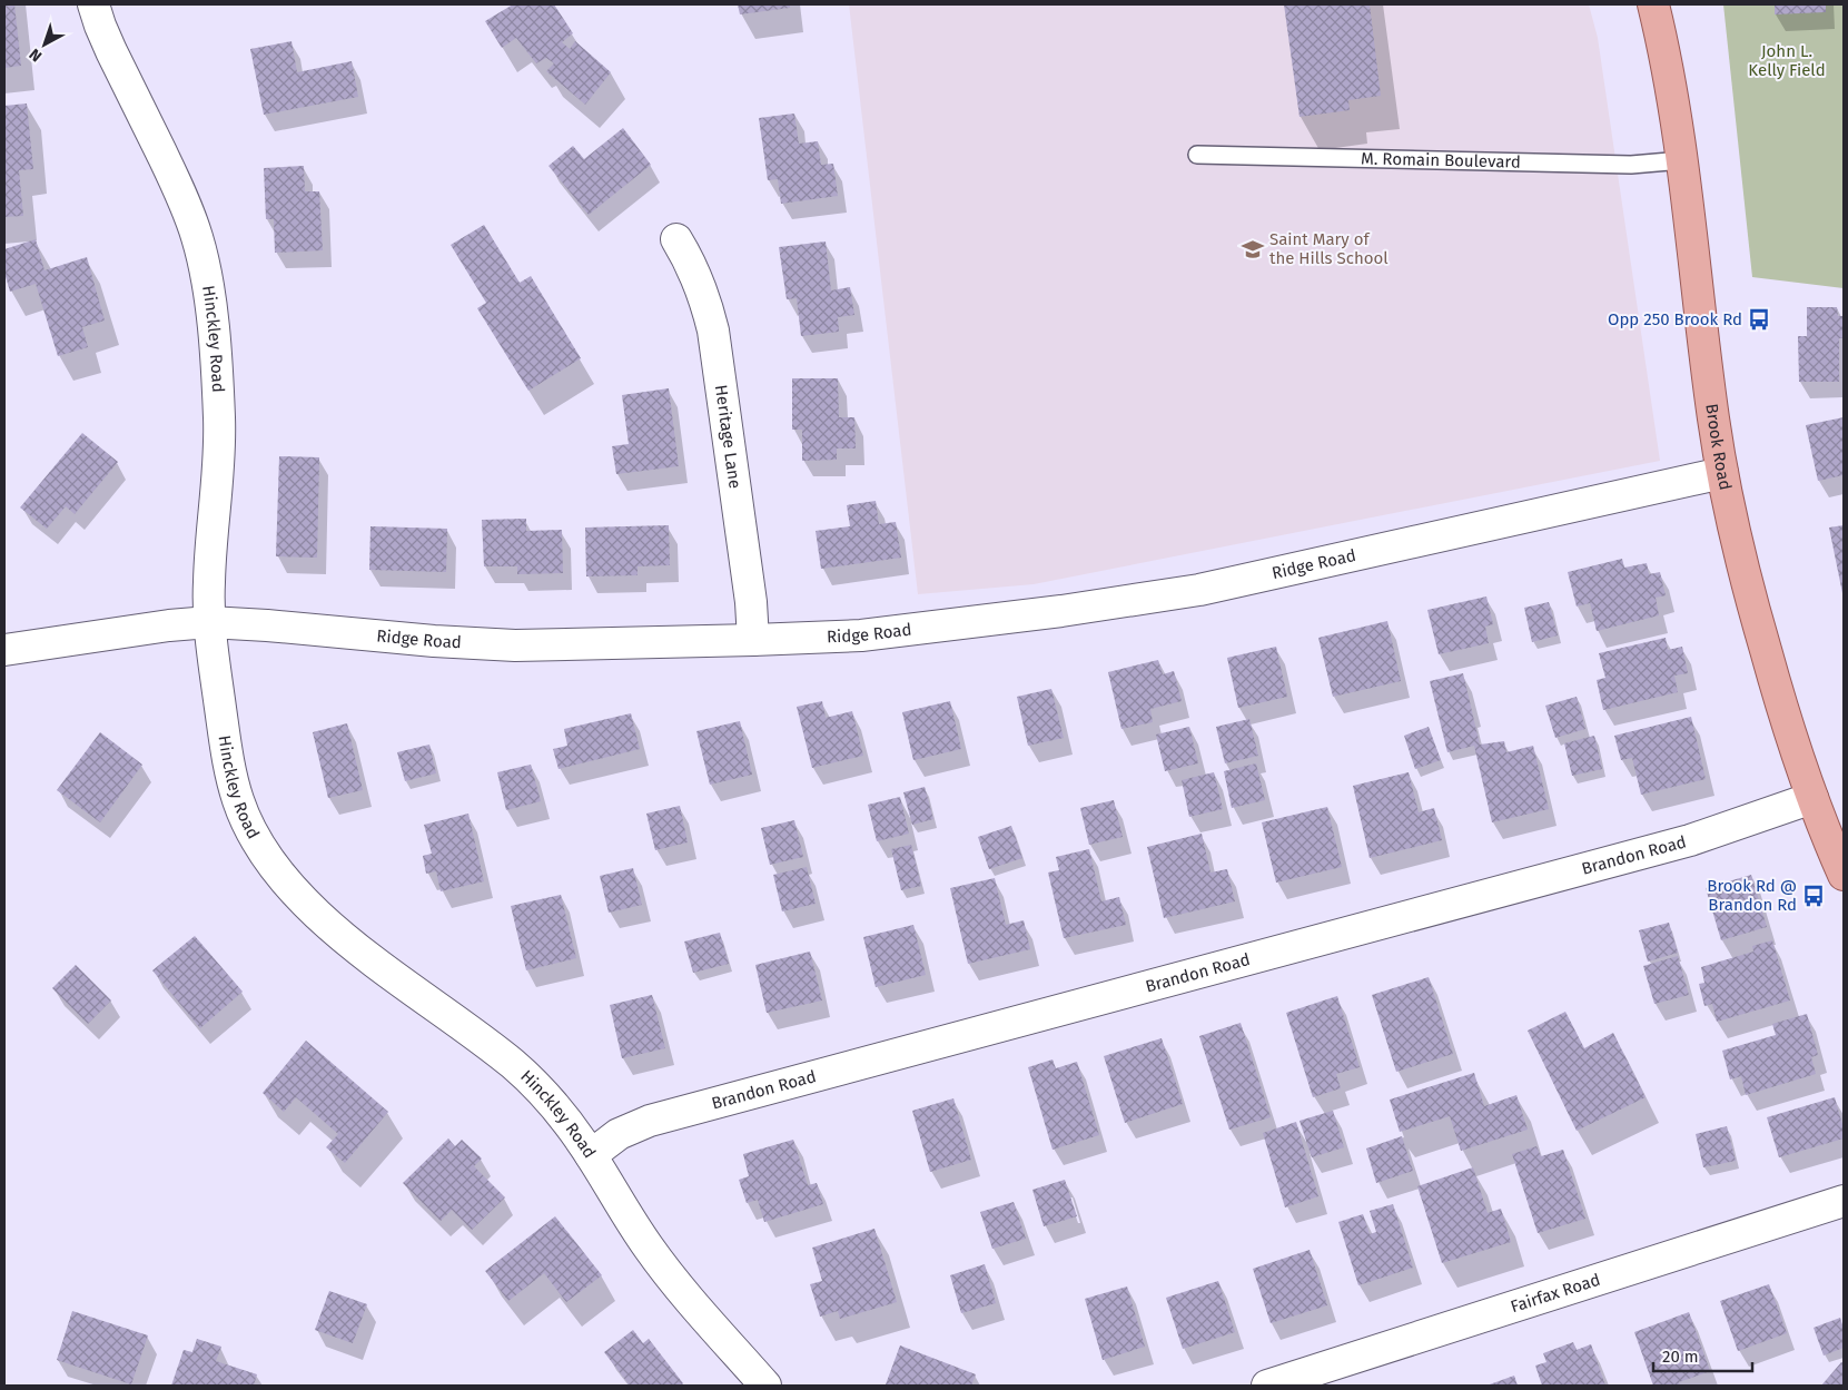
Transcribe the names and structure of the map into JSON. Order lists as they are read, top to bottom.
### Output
{
  "streets": {
    "main road": ["Brook Road"],
    "street": [
      "Hinckley Road",
      "Heritage Lane",
      "Ridge Road",
      "Brandon Road",
      "Fairfax Road"
    ],
    "lane": ["M. Romain Boulevard"]
  },
  "crossings": [
    ["M. Romain Boulevard", "Brook Road"],
    ["Hinckley Road", "Ridge Road"],
    ["Hinckley Road", "Brandon Road"],
    ["Heritage Lane", "Ridge Road"],
    ["Brook Road", "Ridge Road"],
    ["Brook Road", "Brandon Road"]
  ],
  "parks": ["John L. Kelly Field"],
  "places": {
    "school or university": ["Saint Mary of the Hills School"],
    "bus stop": ["Opp 250 Brook Rd", "Brook Rd @ Brandon Rd"]
  },
  "scale_bar": "20 m",
  "north": "bottom left"
}
